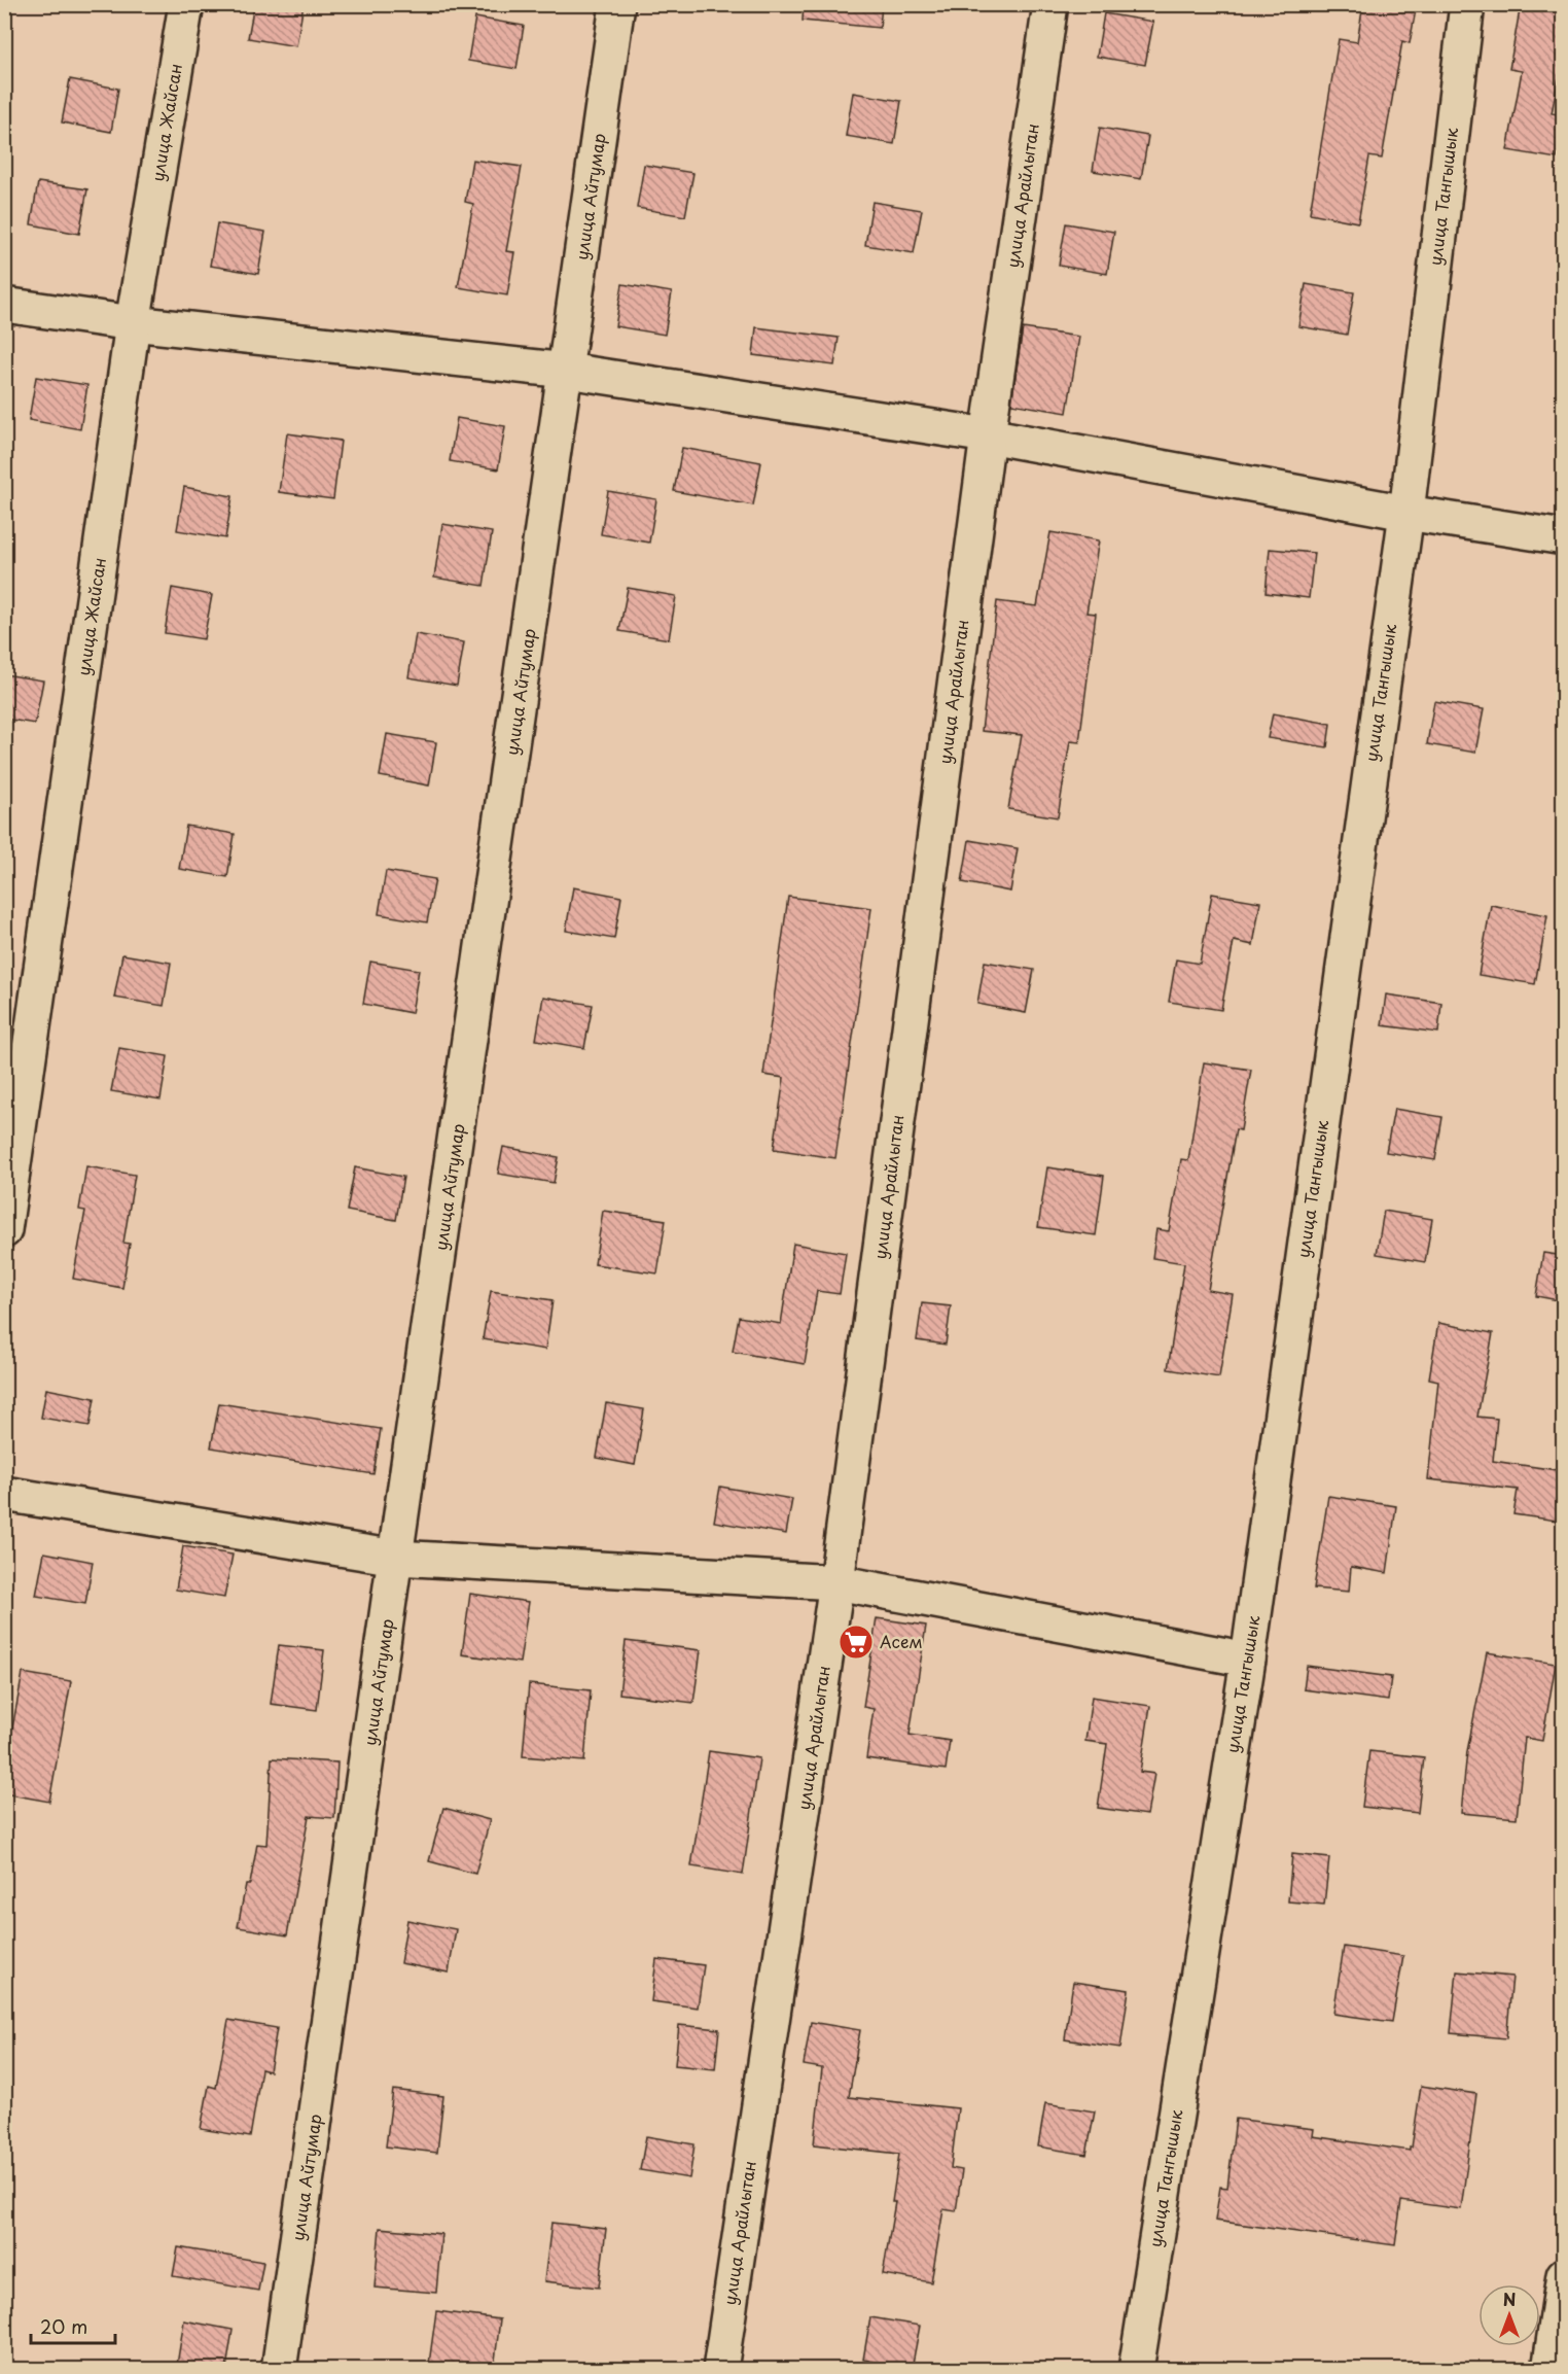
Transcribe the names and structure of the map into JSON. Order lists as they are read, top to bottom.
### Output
{
  "streets": {
    "street": [
      "улица Жайсан",
      "улица Арайлытан",
      "улица Айтумар",
      "улица Тангышык"
    ]
  },
  "places": {
    "supermarket": ["Асем"]
  },
  "scale_bar": "20 m",
  "north": "top"
}
